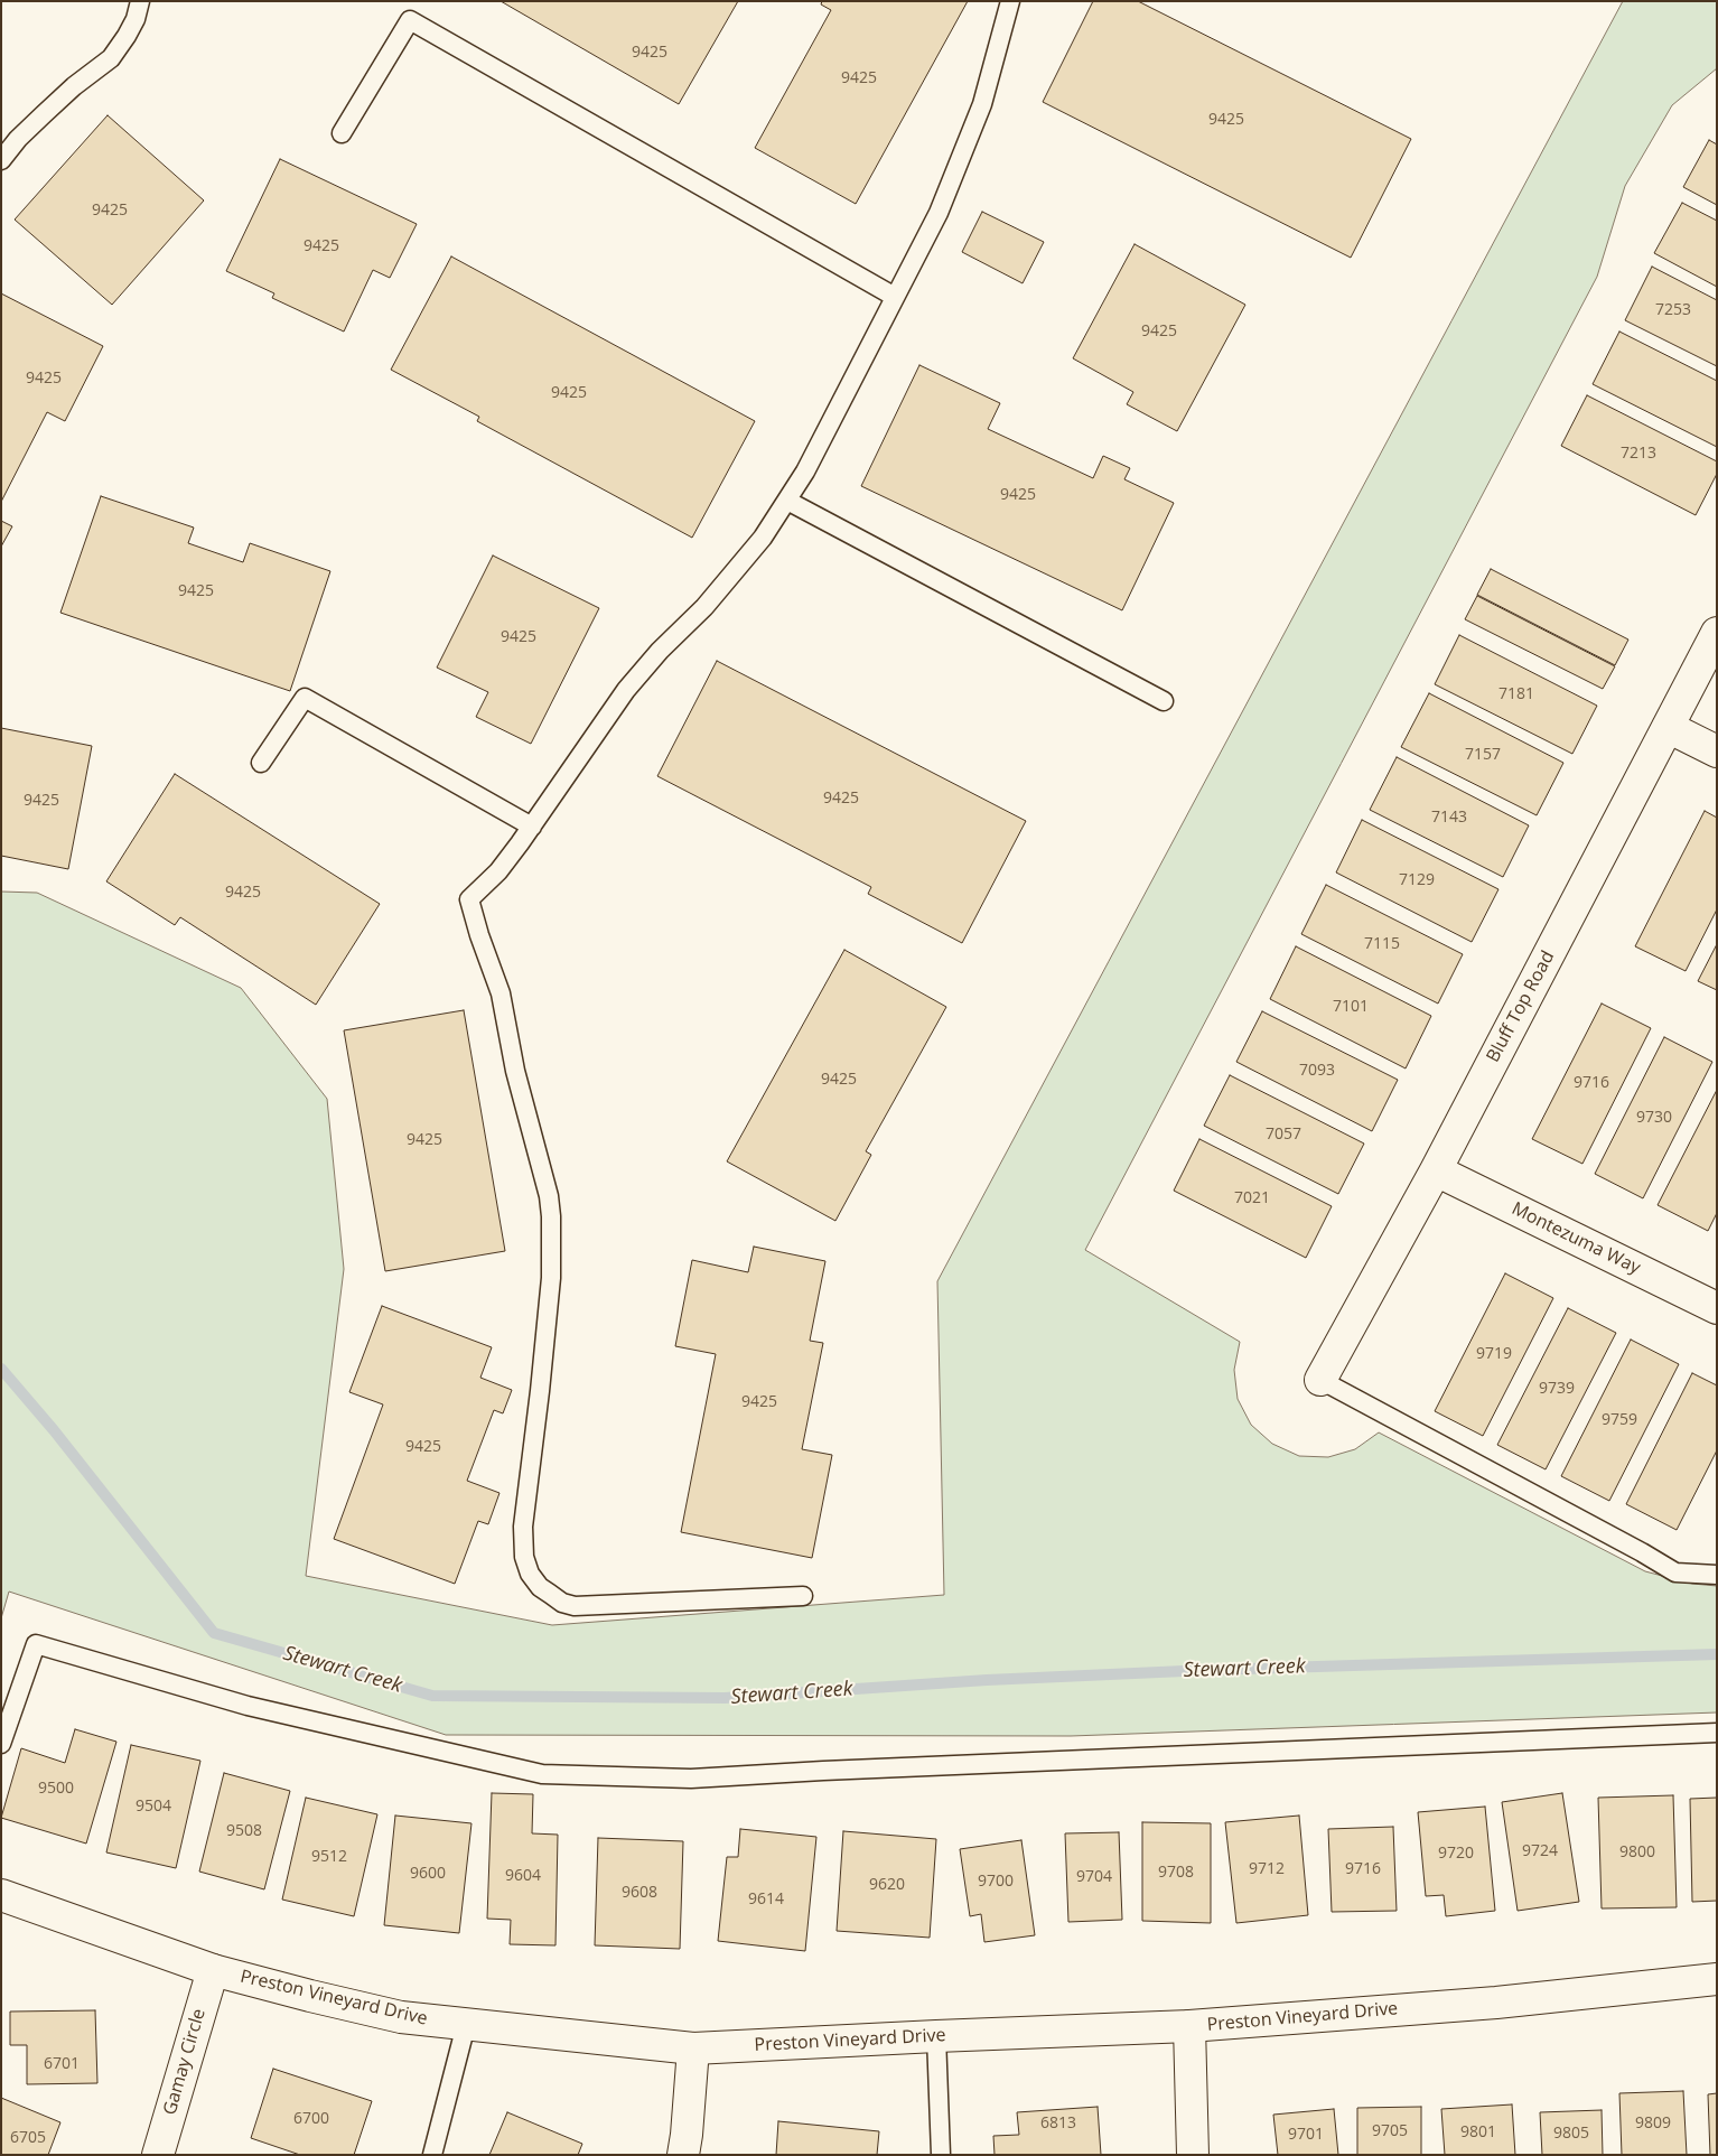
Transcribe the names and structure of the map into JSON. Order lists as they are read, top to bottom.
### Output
{
  "streets": {
    "street": [
      "Bluff Top Road",
      "Montezuma Way",
      "Preston Vineyard Drive",
      "Gamay Circle"
    ]
  },
  "crossings": [
    ["Bluff Top Road", "Montezuma Way"],
    ["Preston Vineyard Drive", "Gamay Circle"]
  ],
  "water": ["Stewart Creek"],
  "house_numbers": [
    "9425",
    "9425",
    "9425",
    "9425",
    "9425",
    "7253",
    "9425",
    "9425",
    "9425",
    "7213",
    "9425",
    "9425",
    "9425",
    "7181",
    "7157",
    "9425",
    "9425",
    "7143",
    "7129",
    "9425",
    "7115",
    "7101",
    "7093",
    "9425",
    "9716",
    "9730",
    "7057",
    "9425",
    "7021",
    "9719",
    "9739",
    "9425",
    "9759",
    "9425",
    "9500",
    "9504",
    "9508",
    "9724",
    "9800",
    "9720",
    "9512",
    "9712",
    "9716",
    "9708",
    "9600",
    "9604",
    "9704",
    "9700",
    "9620",
    "9608",
    "9614",
    "6701",
    "6700",
    "6813",
    "9809",
    "9705",
    "9801",
    "9805",
    "9701",
    "6705"
  ]
}
